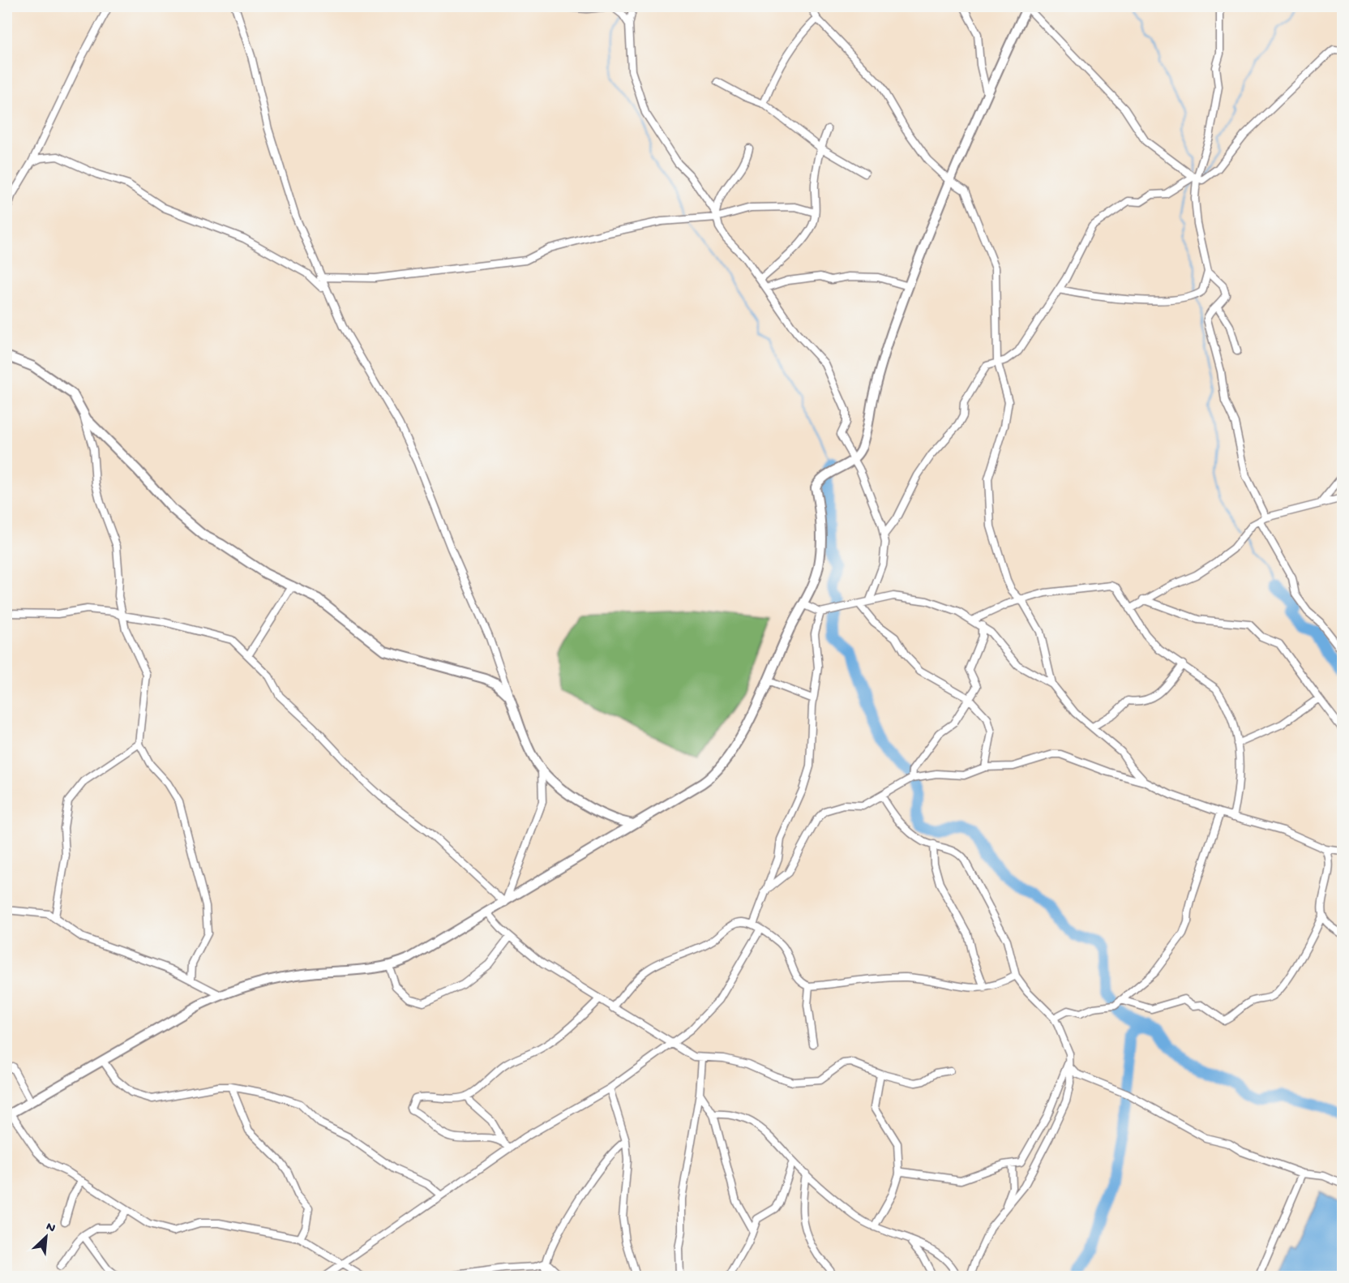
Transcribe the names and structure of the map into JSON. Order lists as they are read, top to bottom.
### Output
{
  "north": "top right"
}
